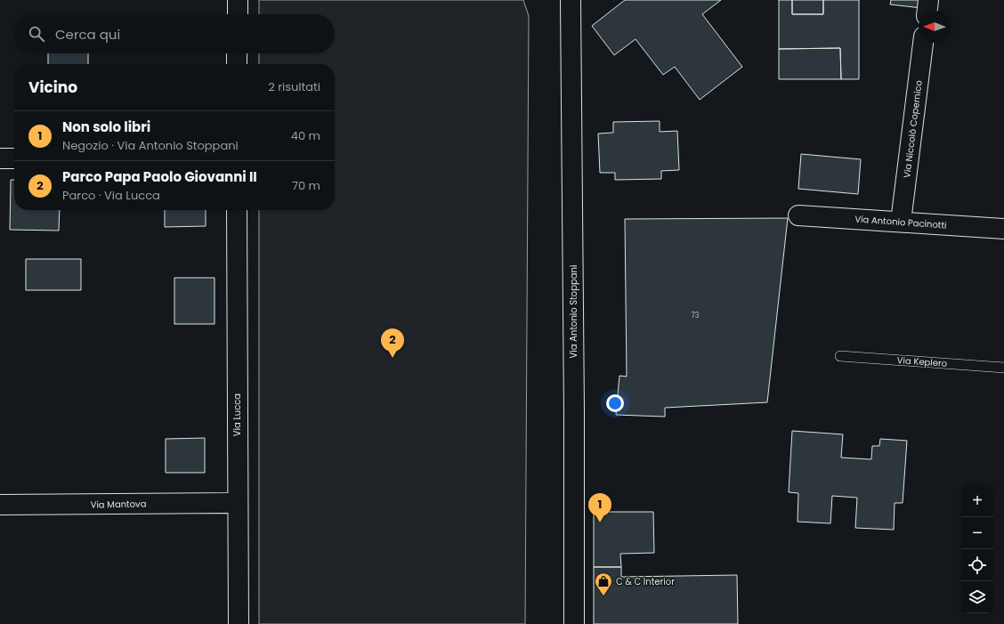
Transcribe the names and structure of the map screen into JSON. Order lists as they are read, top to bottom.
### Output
{
  "streets": {
    "street": [
      "Via Niccolò Copernico",
      "Via Antonio Pacinotti",
      "Via Antonio Stoppani",
      "Via Lucca",
      "Via Mantova"
    ],
    "lane": ["Via Keplero"]
  },
  "crossings": [
    ["Via Niccolò Copernico", "Via Antonio Pacinotti"],
    ["Via Lucca", "Via Mantova"]
  ],
  "places": {
    "shop": ["C & C Interior"]
  },
  "house_numbers": ["73"],
  "north": "left",
  "page": {
    "search": "Cerca qui",
    "heading": ["Vicino", "2 risultati"],
    "list": [
      {
        "mark": "1",
        "name": "Non solo libri",
        "note": "Negozio · Via Antonio Stoppani",
        "value": "40 m"
      },
      {
        "mark": "2",
        "name": "Parco Papa Paolo Giovanni II",
        "note": "Parco · Via Lucca",
        "value": "70 m"
      }
    ],
    "pins": ["2", "1"],
    "map_buttons": ["+", "−"]
  }
}
